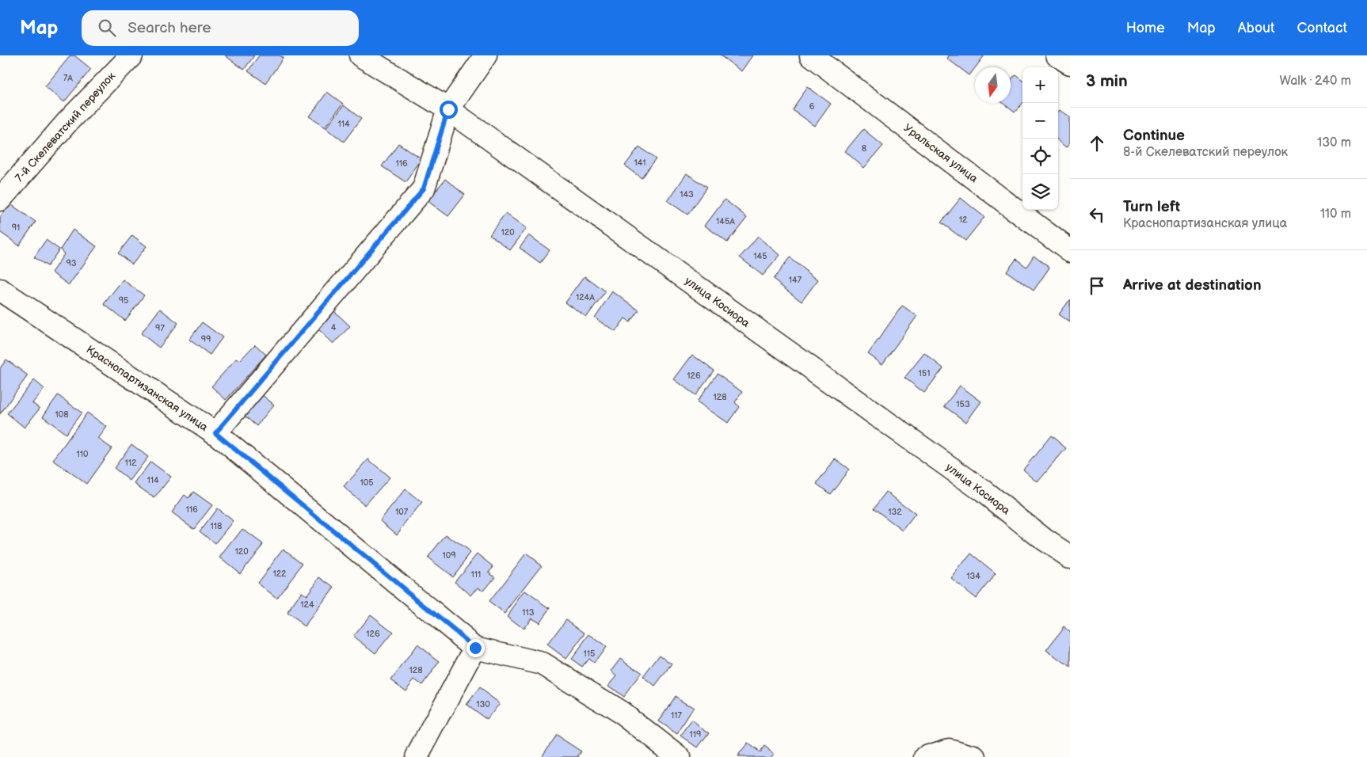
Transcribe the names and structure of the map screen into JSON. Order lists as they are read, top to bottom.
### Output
{
  "streets": {
    "street": [
      "7-й Скелеватский переулок",
      "Уральская улица",
      "улица Косиора",
      "Краснопартизанская улица"
    ]
  },
  "house_numbers": [
    "7А",
    "6",
    "114",
    "8",
    "141",
    "116",
    "143",
    "12",
    "145А",
    "91",
    "120",
    "145",
    "93",
    "147",
    "124А",
    "95",
    "4",
    "97",
    "99",
    "151",
    "126",
    "128",
    "153",
    "108",
    "110",
    "112",
    "114",
    "105",
    "116",
    "107",
    "132",
    "118",
    "120",
    "109",
    "122",
    "111",
    "134",
    "124",
    "113",
    "126",
    "115",
    "128",
    "130",
    "117",
    "119"
  ],
  "north": "bottom",
  "page": {
    "header": "Map",
    "search": "Search here",
    "nav": [
      "Home",
      "Map",
      "About",
      "Contact"
    ],
    "heading": ["3 min", "Walk · 240 m"],
    "map_buttons": ["+", "−"],
    "list": [
      ["Continue", "8-й Скелеватский переулок", "130 m"],
      ["Turn left", "Краснопартизанская улица", "110 m"],
      "Arrive at destination"
    ]
  }
}
